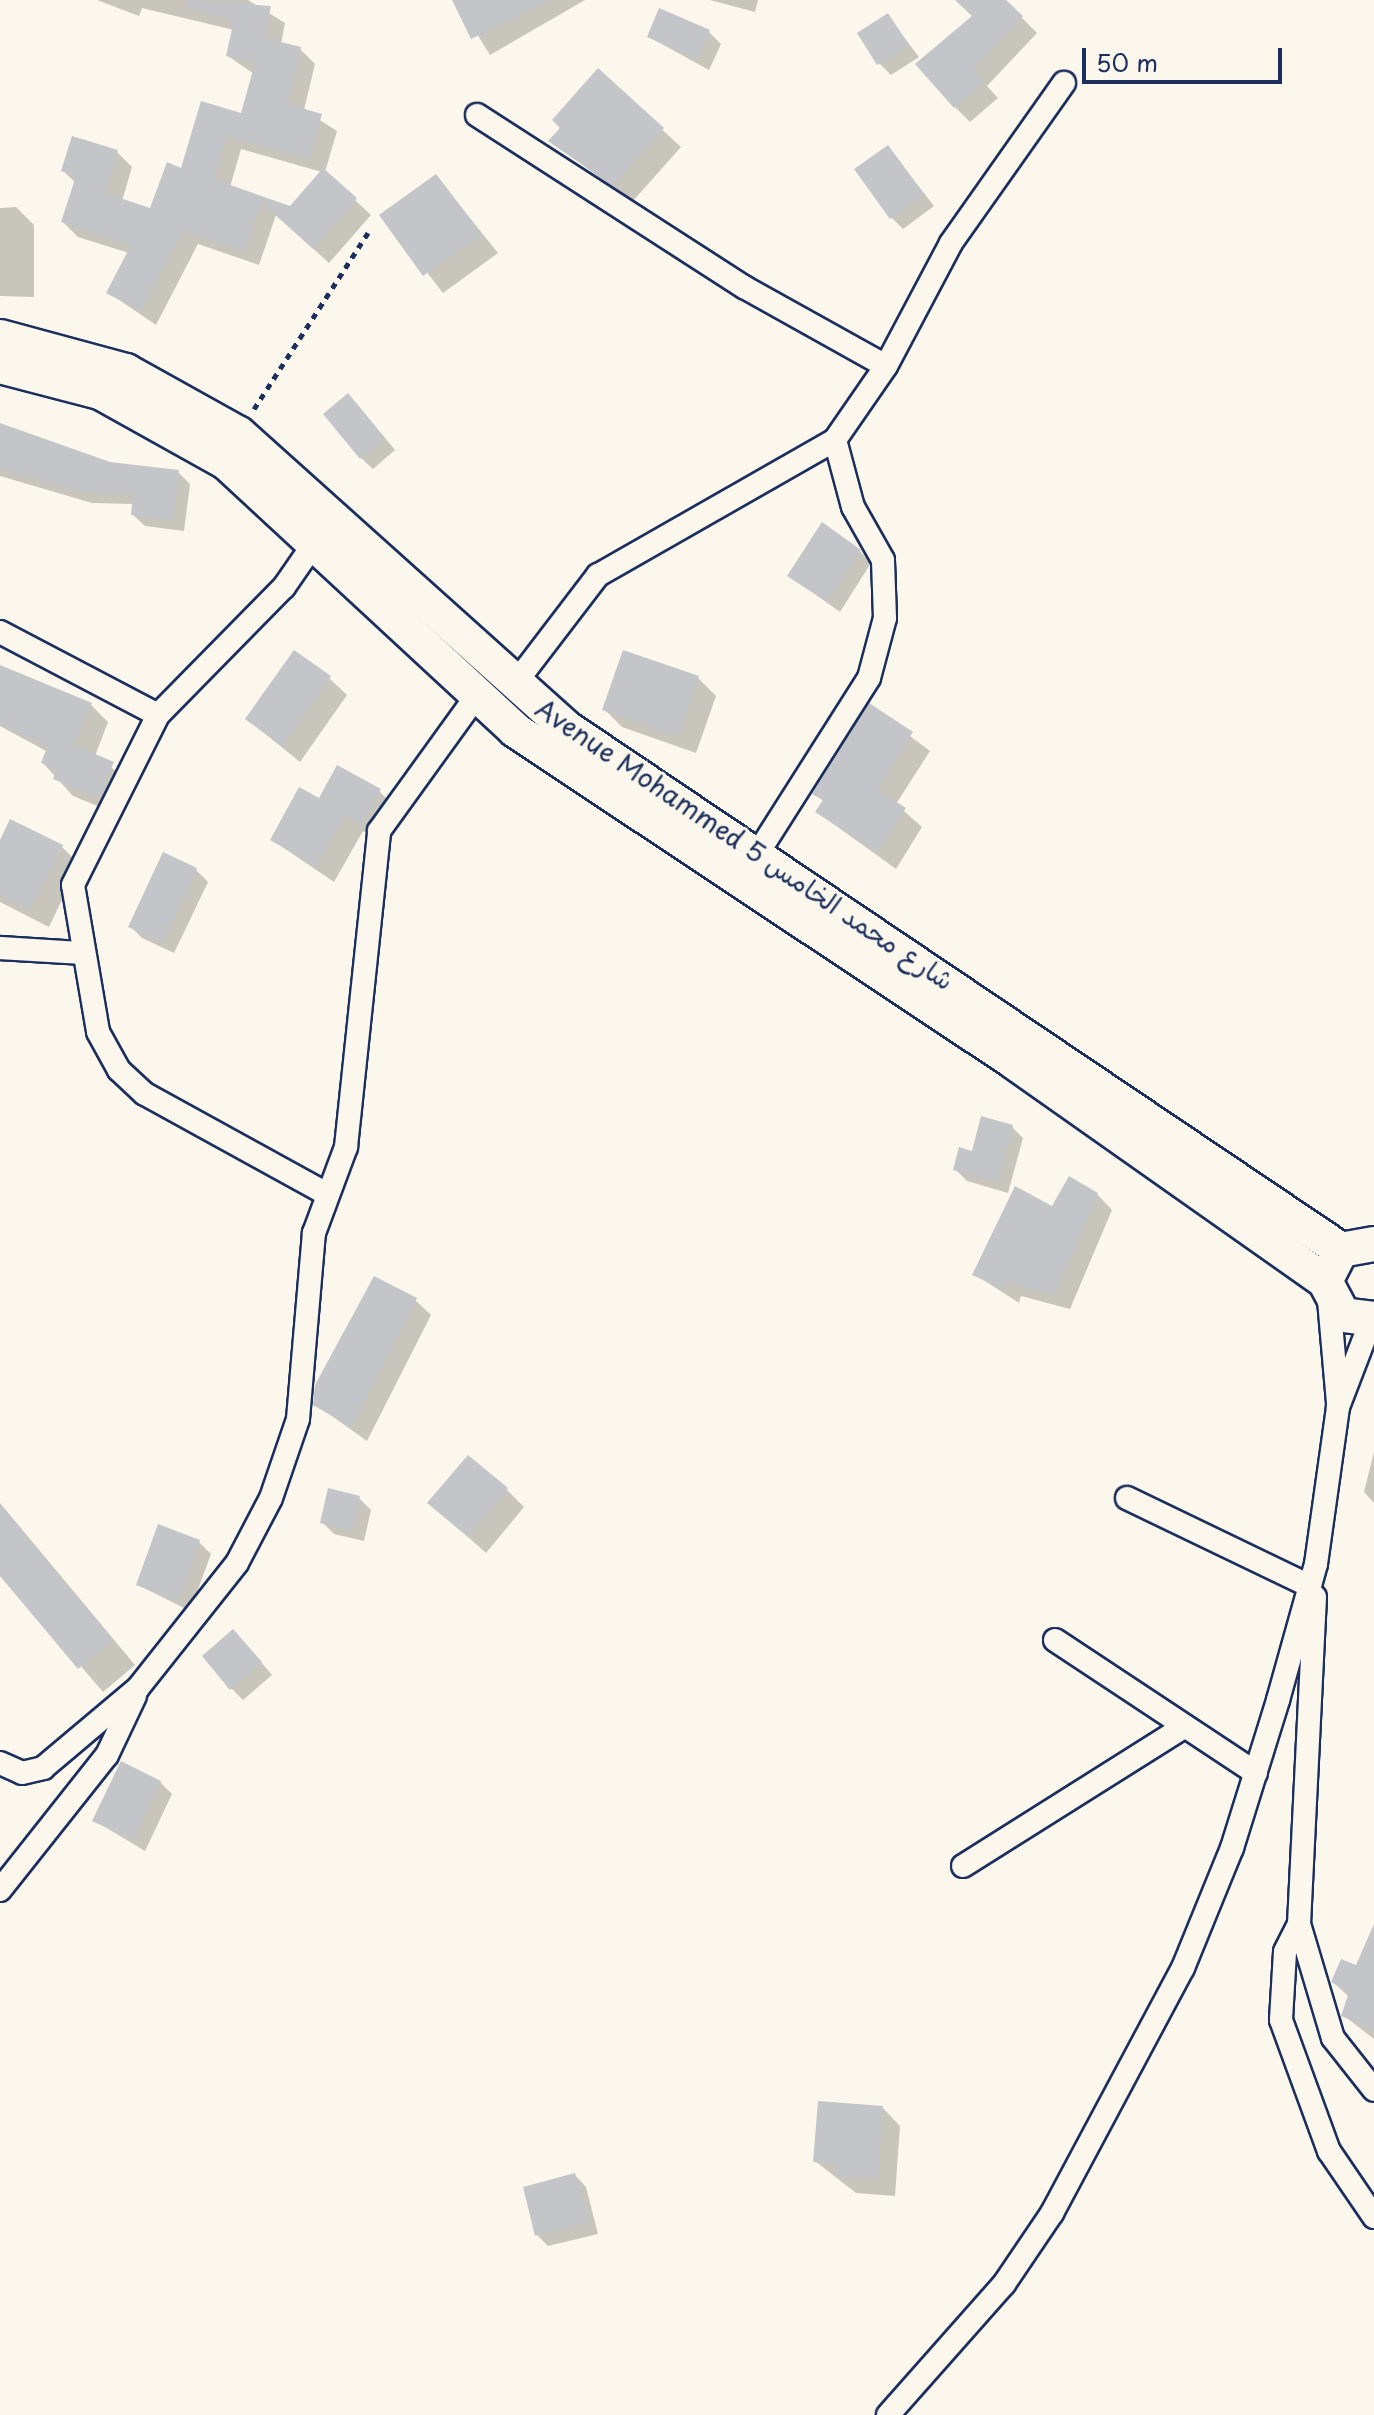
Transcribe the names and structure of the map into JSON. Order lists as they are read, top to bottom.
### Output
{
  "streets": {
    "main road": ["Avenue Mohammed 5 شارع محمد الخامس"]
  },
  "scale_bar": "50 m"
}
